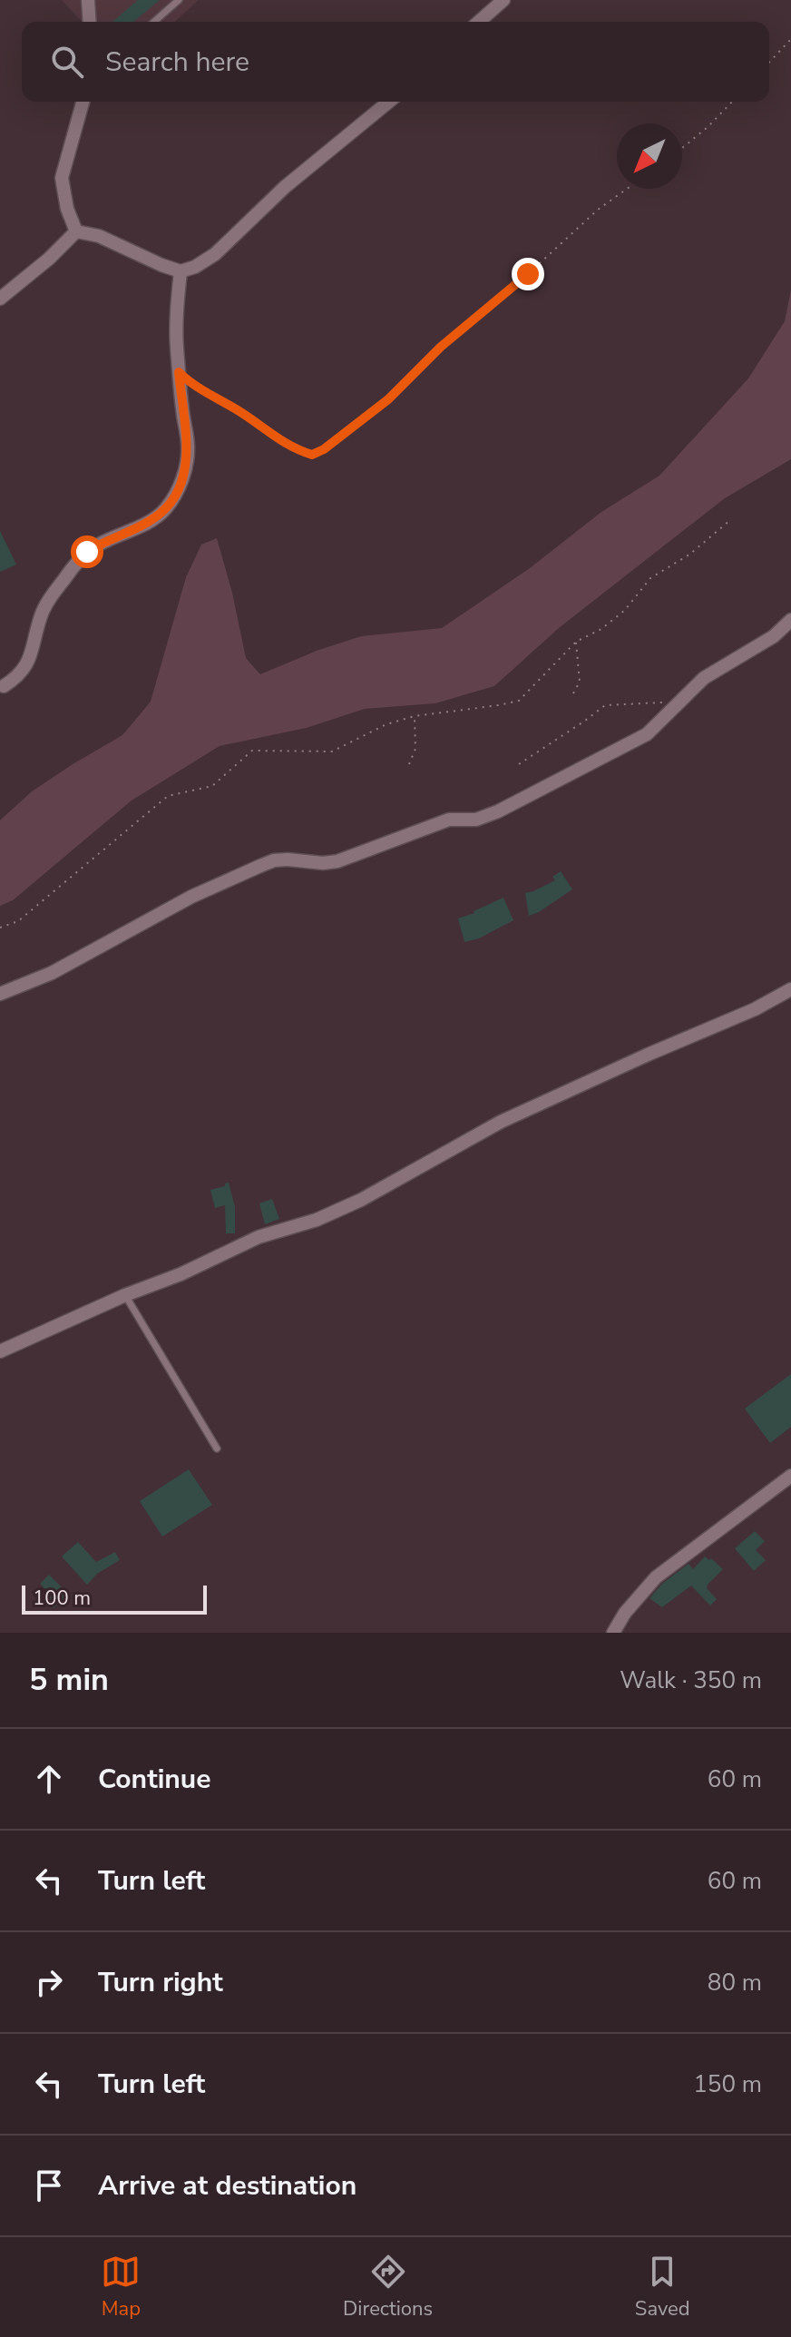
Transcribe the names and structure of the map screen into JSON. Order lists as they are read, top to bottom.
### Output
{
  "scale_bar": "100 m",
  "north": "bottom left",
  "page": {
    "search": "Search here",
    "scale": "100 m",
    "heading": ["5 min", "Walk · 350 m"],
    "list": [
      ["Continue", "60 m"],
      ["Turn left", "60 m"],
      ["Turn right", "80 m"],
      ["Turn left", "150 m"],
      "Arrive at destination"
    ],
    "nav": ["Map", "Directions", "Saved"]
  }
}
